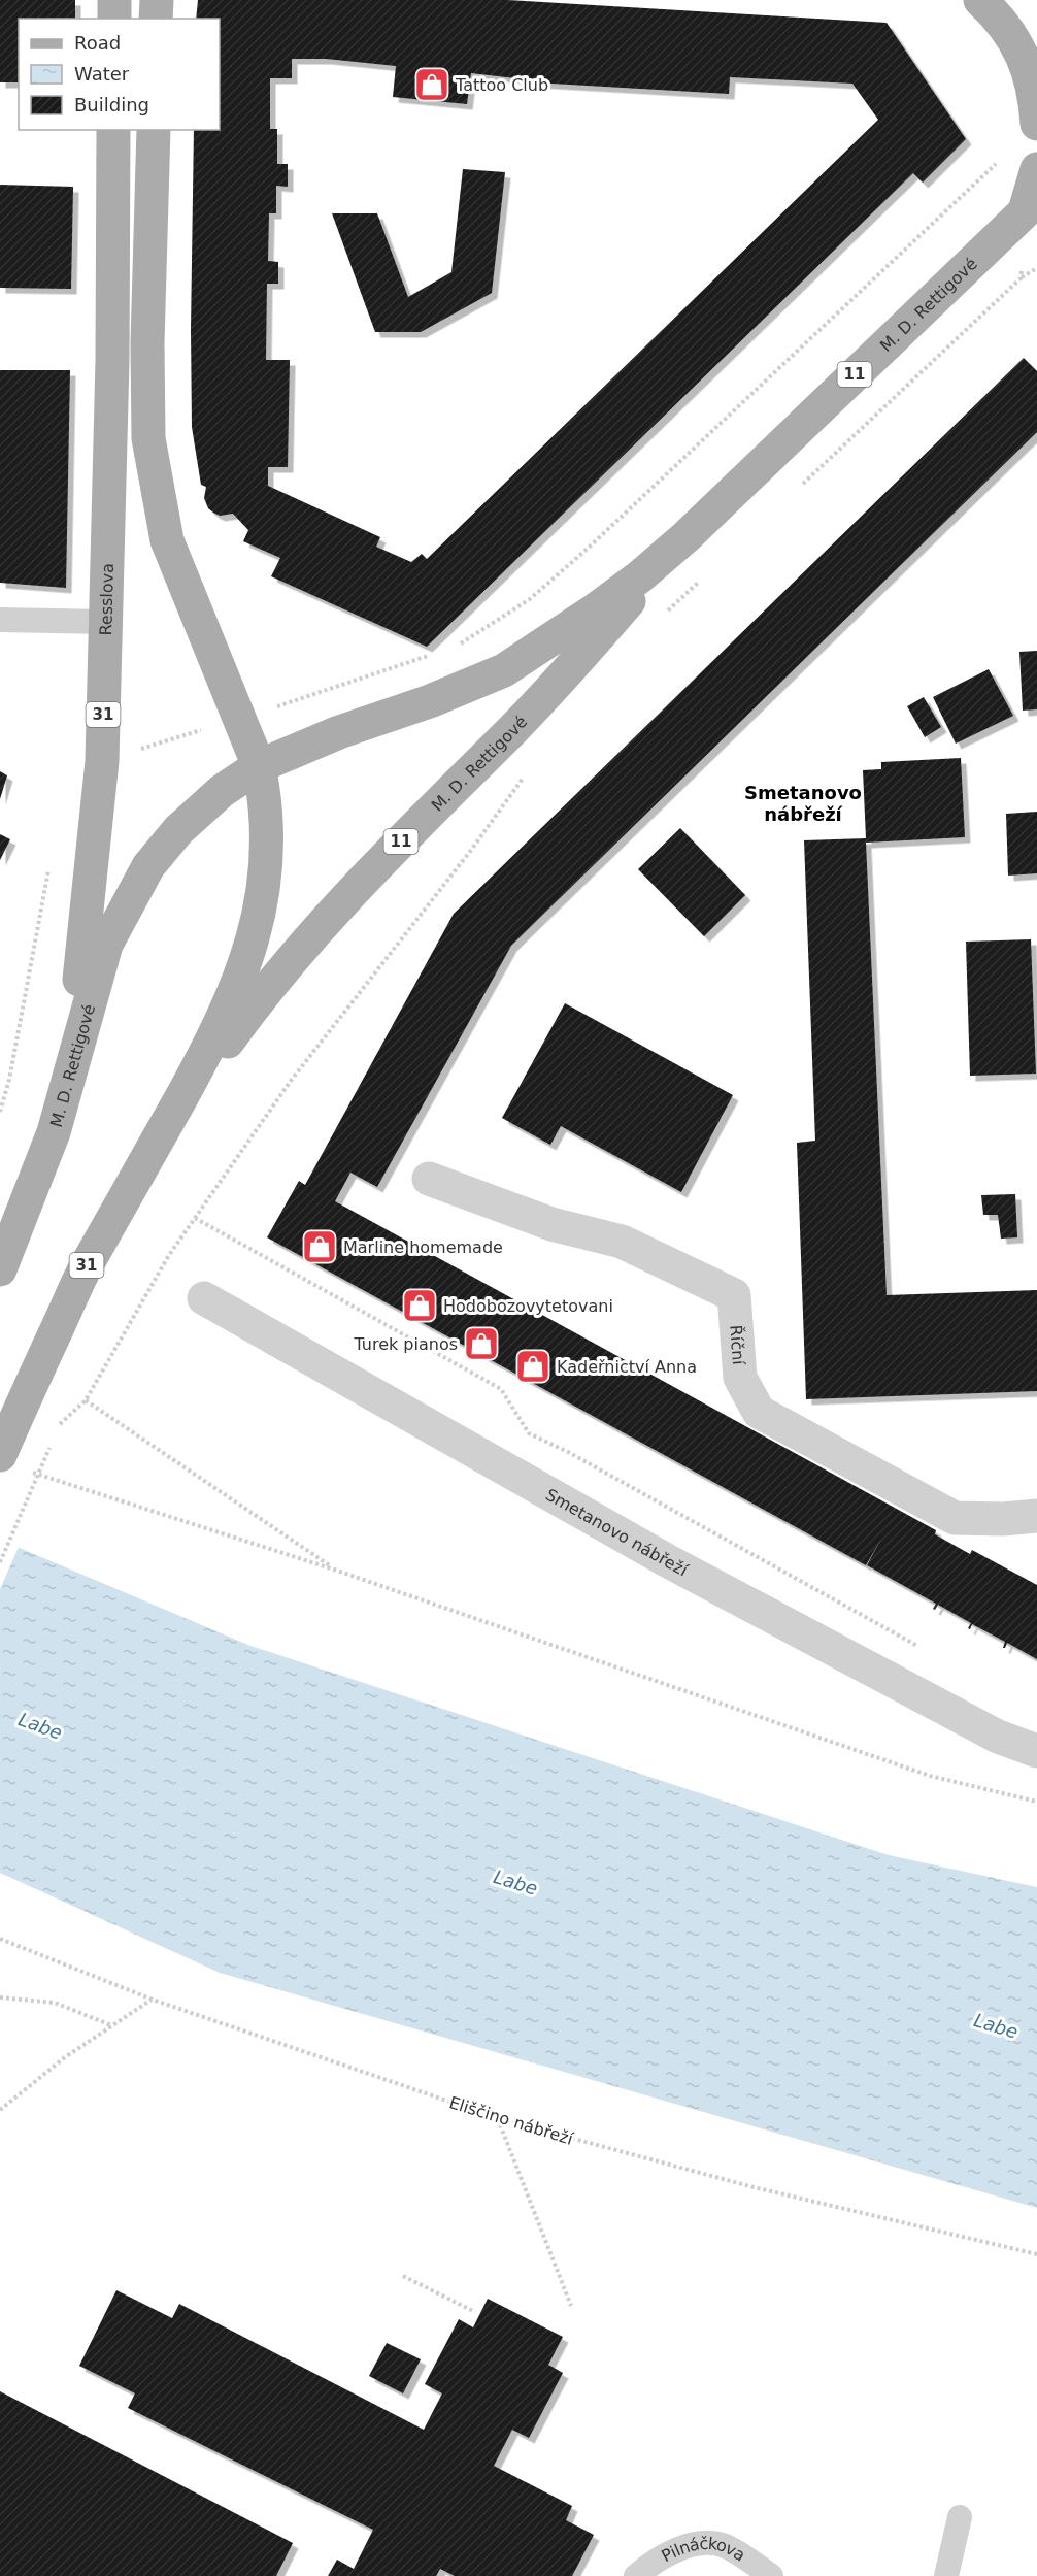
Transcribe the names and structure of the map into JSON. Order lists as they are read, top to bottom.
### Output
{
  "streets": {
    "main road": [
      "M. D. Rettigové",
      "11",
      "Resslova",
      "31"
    ],
    "street": ["Říční", "Smetanovo nábřeží"],
    "lane": ["Pilnáčkova"],
    "path": ["Eliščino nábřeží"]
  },
  "crossings": [
    ["M. D. Rettigové", "Resslova"],
    ["M. D. Rettigové", "31"]
  ],
  "districts": ["Smetanovo nábřeží"],
  "water": ["Labe"],
  "places": {
    "shop": [
      "Tattoo Club",
      "Marline homemade",
      "Hodobozovytetovani",
      "Turek pianos",
      "Kadeřnictví Anna"
    ]
  },
  "legend": ["Road", "Water", "Building"]
}
